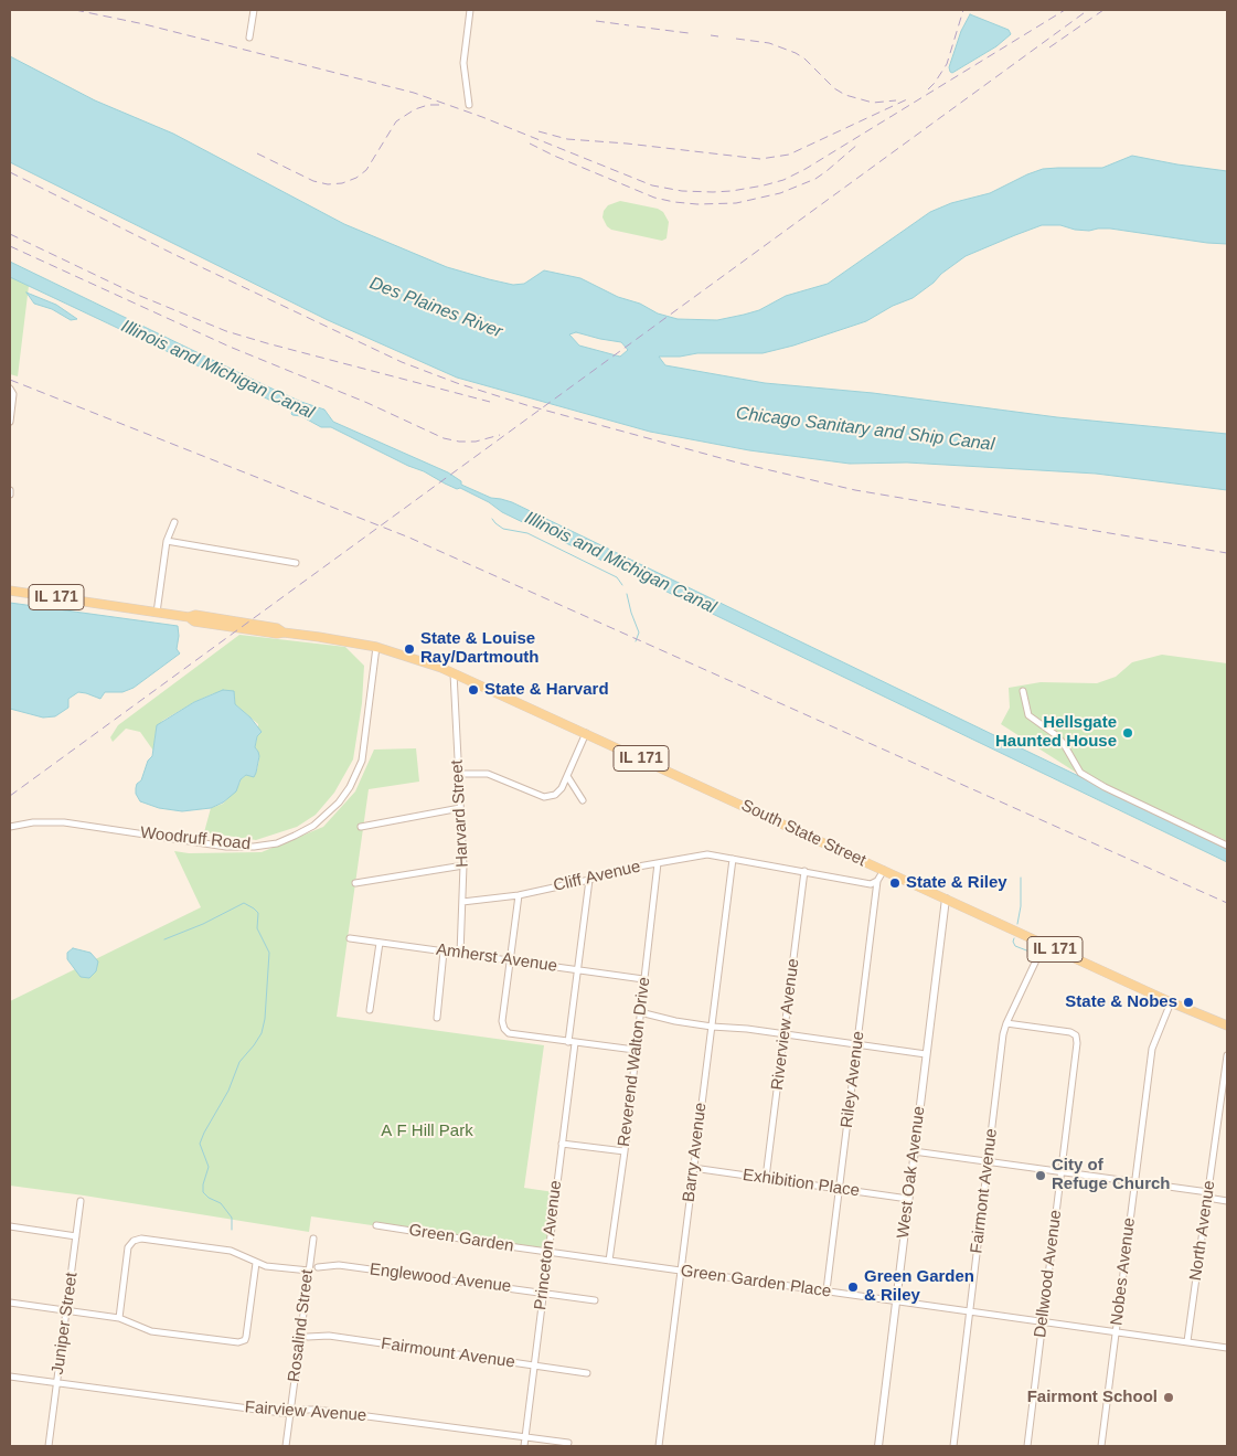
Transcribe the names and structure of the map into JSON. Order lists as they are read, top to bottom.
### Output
{
  "streets": {
    "main road": ["IL 171", "South State Street"],
    "street": [
      "Harvard Street",
      "Woodruff Road",
      "Cliff Avenue",
      "Amherst Avenue",
      "Riverview Avenue",
      "Reverend Walton Drive",
      "Riley Avenue",
      "Barry Avenue",
      "West Oak Avenue",
      "Exhibition Place",
      "Fairmont Avenue",
      "North Avenue",
      "Green Garden",
      "Princeton Avenue",
      "Nobes Avenue",
      "Dellwood Avenue",
      "Englewood Avenue",
      "Green Garden Place",
      "Juniper Street",
      "Rosalind Street",
      "Fairmount Avenue",
      "Fairview Avenue"
    ]
  },
  "crossings": [
    ["IL 171", "South State Street"],
    ["IL 171", "Woodruff Road"],
    ["Harvard Street", "South State Street"],
    ["Harvard Street", "Cliff Avenue"],
    ["Harvard Street", "Amherst Avenue"],
    ["South State Street", "Woodruff Road"],
    ["South State Street", "Riley Avenue"],
    ["South State Street", "West Oak Avenue"],
    ["South State Street", "Fairmont Avenue"],
    ["South State Street", "Nobes Avenue"],
    ["Cliff Avenue", "Riverview Avenue"],
    ["Cliff Avenue", "Reverend Walton Drive"],
    ["Cliff Avenue", "Riley Avenue"],
    ["Cliff Avenue", "Barry Avenue"],
    ["Cliff Avenue", "Princeton Avenue"],
    ["Amherst Avenue", "Reverend Walton Drive"],
    ["Amherst Avenue", "Princeton Avenue"],
    ["Riverview Avenue", "Exhibition Place"],
    ["Reverend Walton Drive", "Green Garden Place"],
    ["Riley Avenue", "Exhibition Place"],
    ["Riley Avenue", "Green Garden Place"],
    ["Barry Avenue", "Exhibition Place"],
    ["Barry Avenue", "Green Garden Place"],
    ["West Oak Avenue", "Exhibition Place"],
    ["West Oak Avenue", "Green Garden Place"],
    ["Fairmont Avenue", "Dellwood Avenue"],
    ["Fairmont Avenue", "Green Garden Place"],
    ["North Avenue", "Green Garden Place"],
    ["Green Garden", "Princeton Avenue"],
    ["Green Garden", "Green Garden Place"],
    ["Princeton Avenue", "Englewood Avenue"],
    ["Princeton Avenue", "Green Garden Place"],
    ["Princeton Avenue", "Fairmount Avenue"],
    ["Princeton Avenue", "Fairview Avenue"],
    ["Nobes Avenue", "Green Garden Place"],
    ["Dellwood Avenue", "Green Garden Place"],
    ["Juniper Street", "Fairview Avenue"],
    ["Rosalind Street", "Fairview Avenue"]
  ],
  "water": ["Des Plaines River", "Illinois and Michigan Canal", "Chicago Sanitary and Ship Canal"],
  "parks": ["A F Hill Park"],
  "places": [
    "State & Louise Ray/Dartmouth",
    "State & Harvard",
    "Hellsgate Haunted House",
    "State & Riley",
    "State & Nobes",
    "City of Refuge Church",
    "Green Garden & Riley",
    "Fairmont School"
  ]
}
